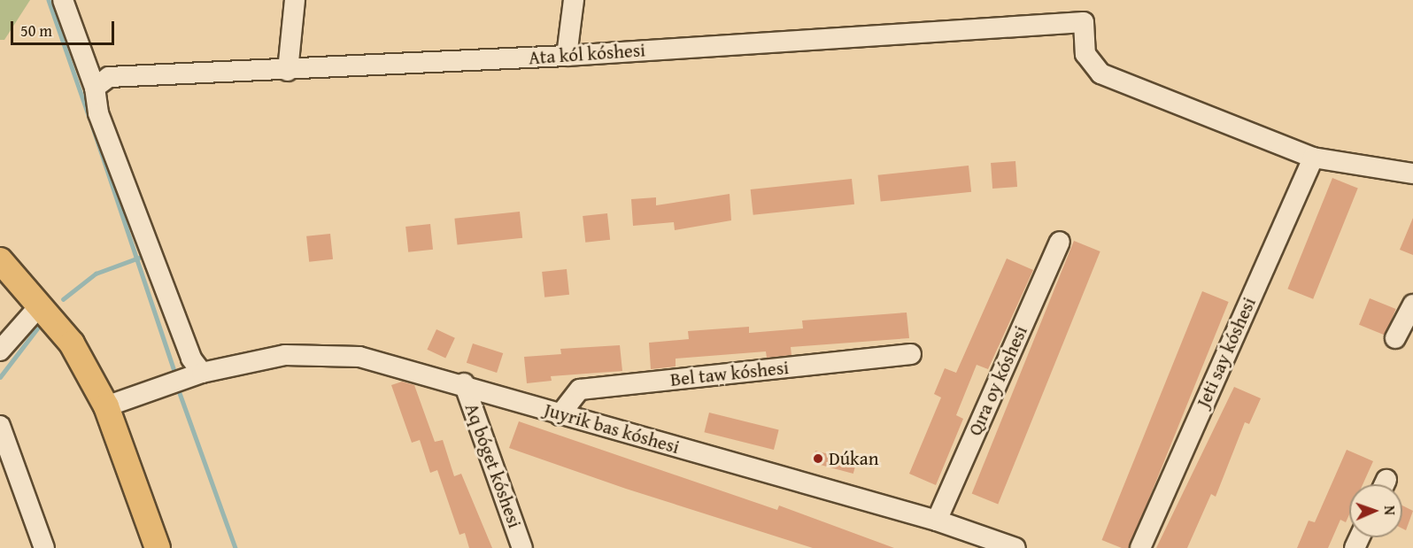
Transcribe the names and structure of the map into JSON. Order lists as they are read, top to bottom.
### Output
{
  "streets": {
    "street": [
      "Ata kól kóshesi",
      "Jeti say kóshesi",
      "Bel taw kóshesi",
      "Qıra oy kóshesi",
      "Juyrik bas kóshesi",
      "Aq bóget kóshesi"
    ]
  },
  "crossings": [
    ["Ata kól kóshesi", "Jeti say kóshesi"],
    ["Bel taw kóshesi", "Juyrik bas kóshesi"],
    ["Qıra oy kóshesi", "Juyrik bas kóshesi"],
    ["Juyrik bas kóshesi", "Aq bóget kóshesi"]
  ],
  "places": ["Dúkan"],
  "scale_bar": "50 m",
  "north": "right"
}
